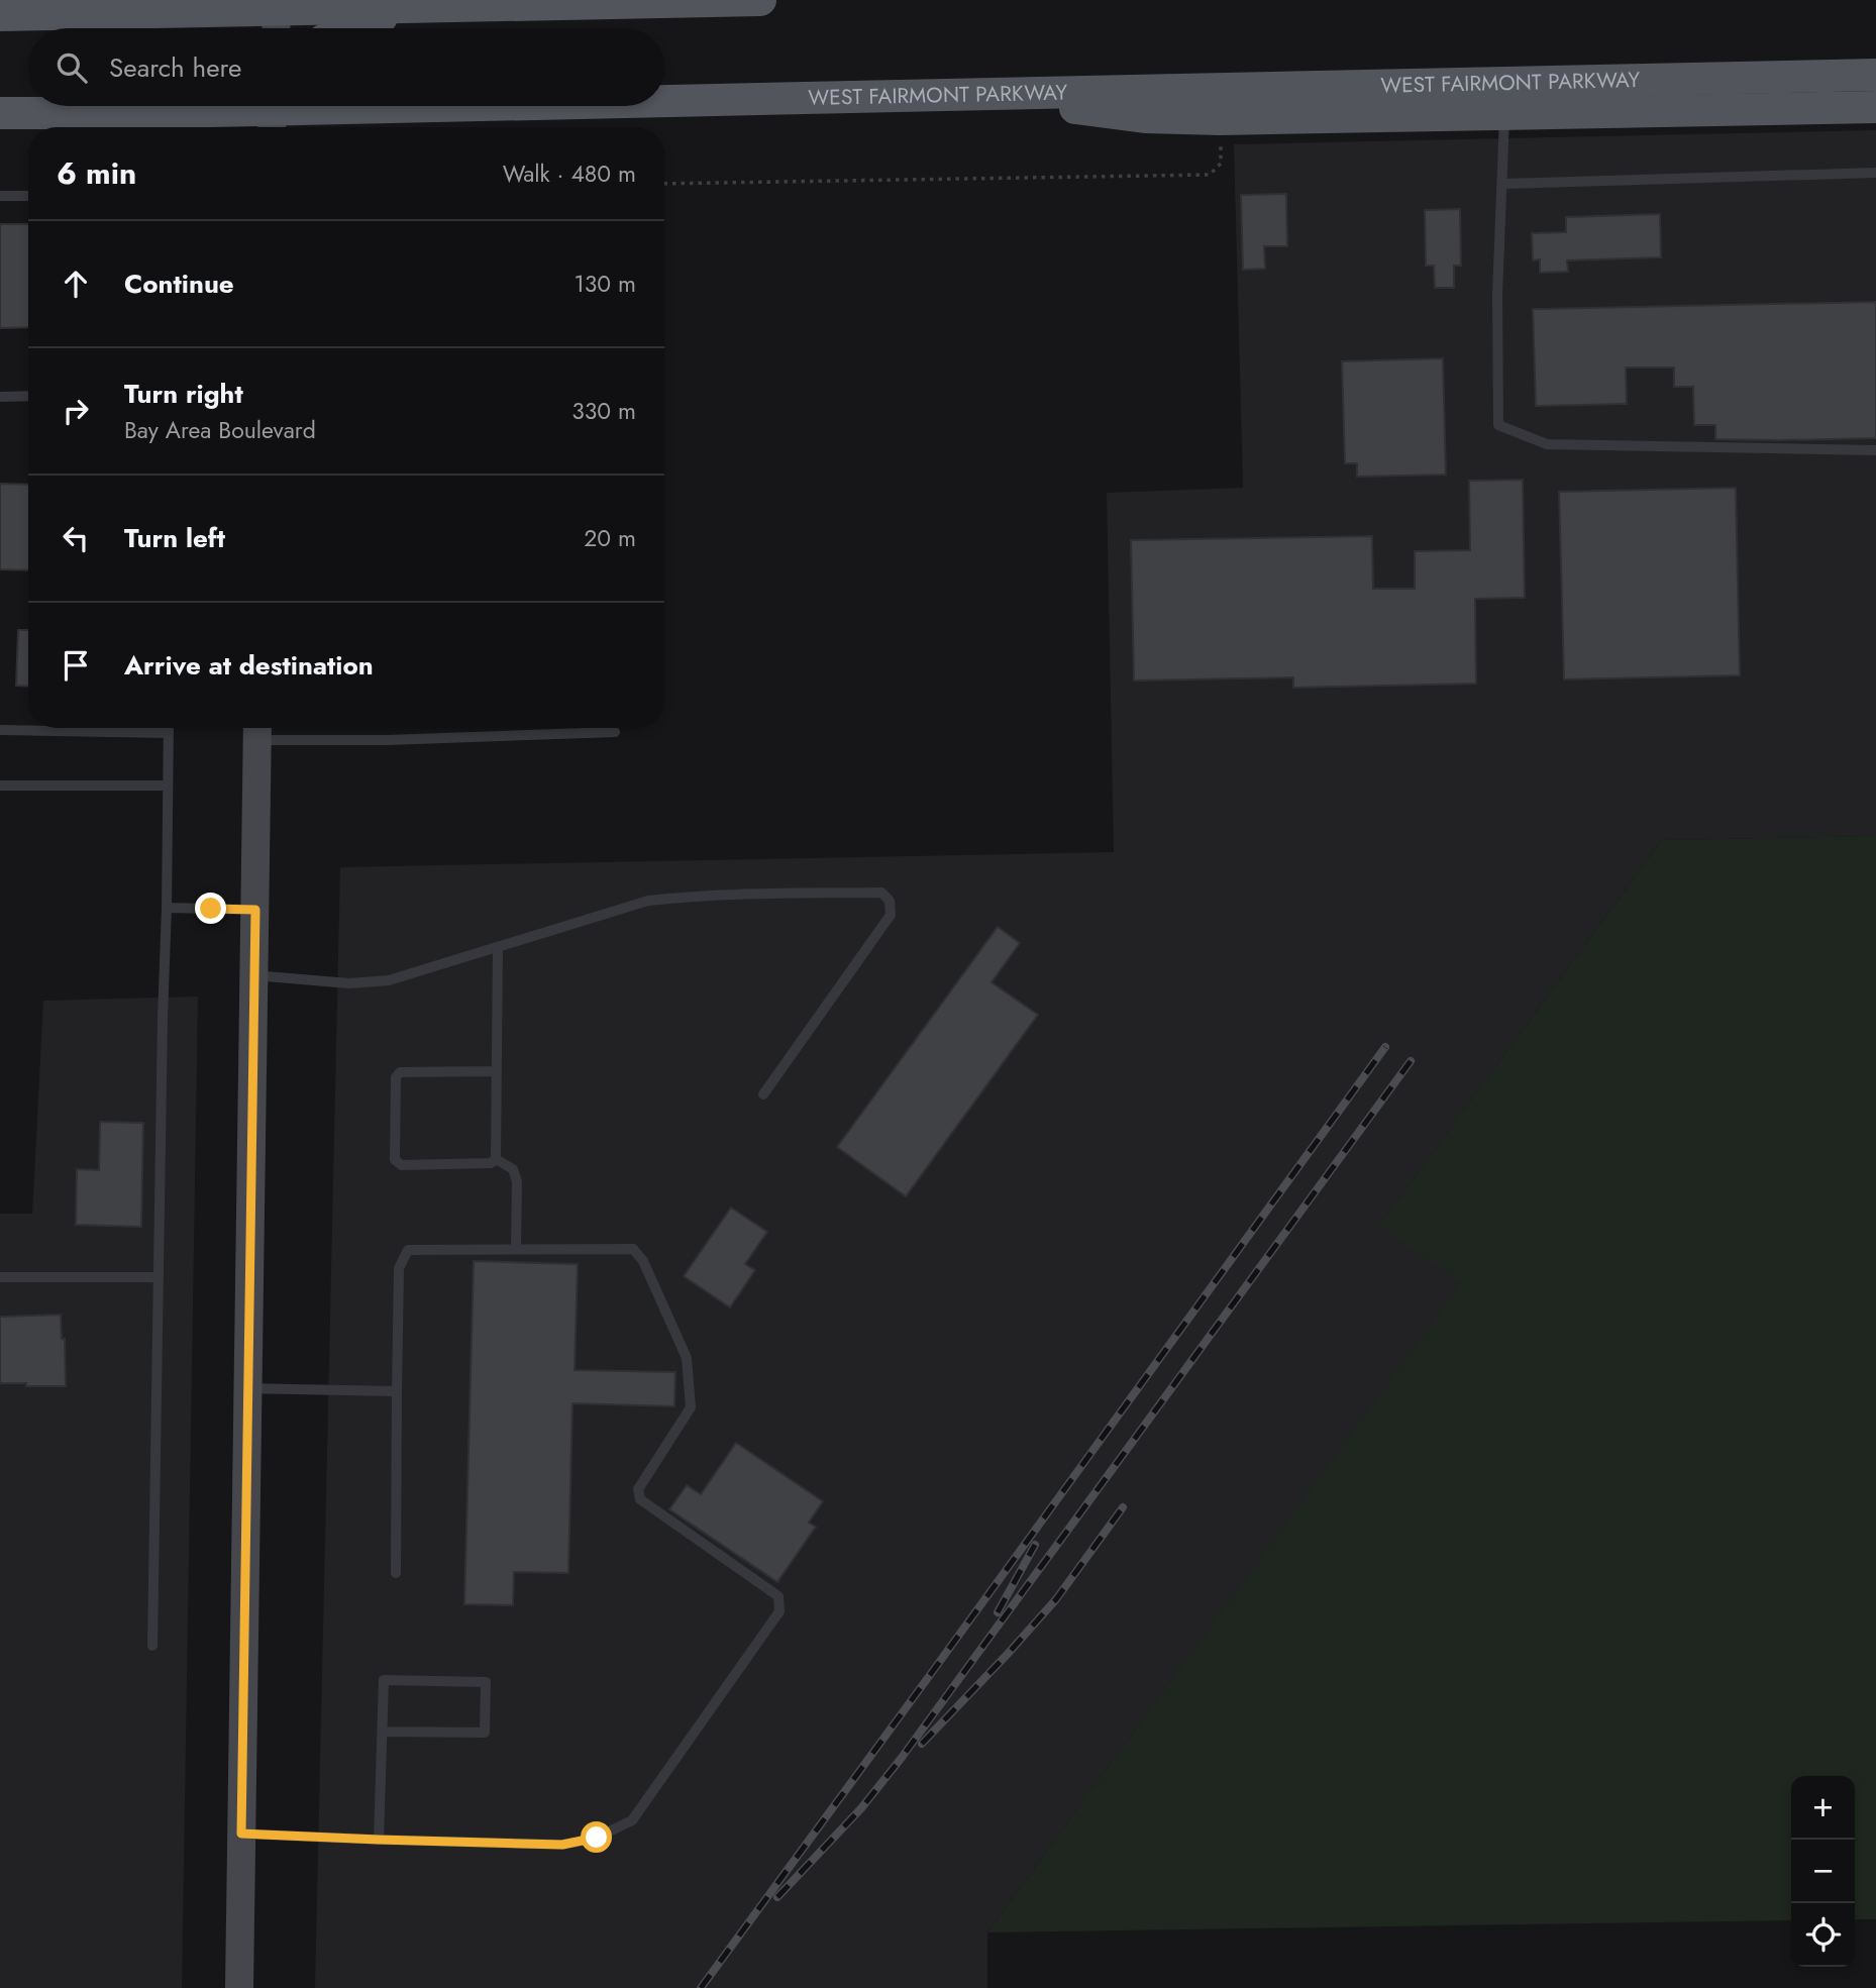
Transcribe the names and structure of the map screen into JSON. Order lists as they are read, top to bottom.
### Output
{
  "streets": {
    "main road": ["WEST FAIRMONT PARKWAY"]
  },
  "page": {
    "search": "Search here",
    "heading": ["6 min", "Walk · 480 m"],
    "list": [
      ["Continue", "130 m"],
      ["Turn right", "Bay Area Boulevard", "330 m"],
      ["Turn left", "20 m"],
      "Arrive at destination"
    ],
    "map_buttons": ["+", "−"]
  }
}
